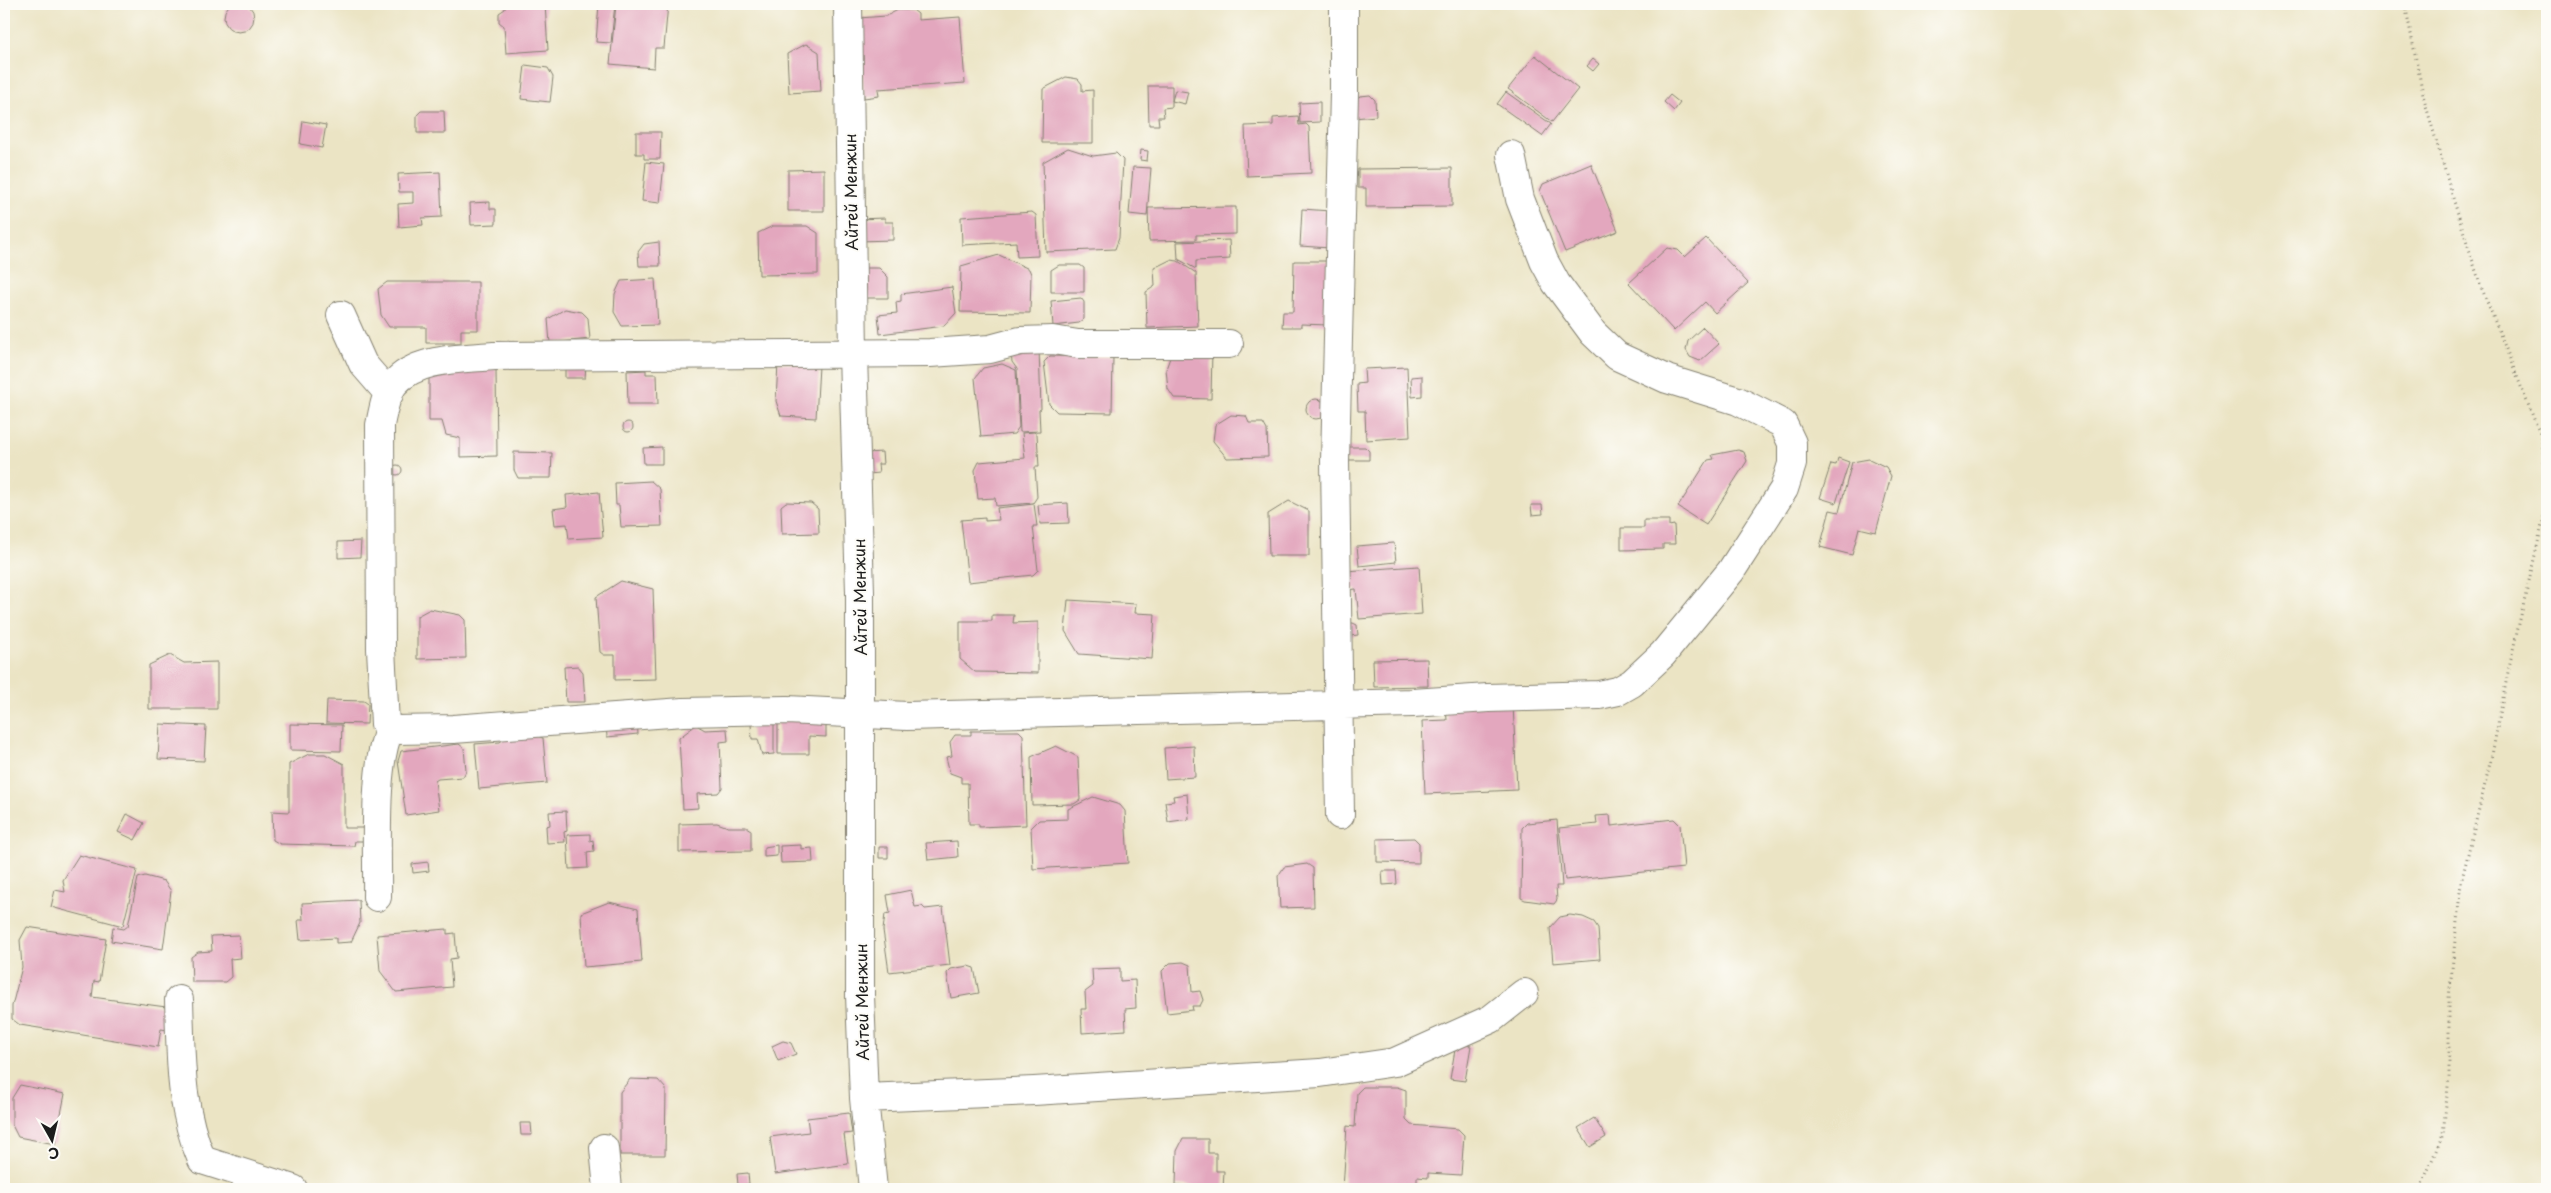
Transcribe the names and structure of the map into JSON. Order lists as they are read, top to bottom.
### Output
{
  "streets": {
    "street": ["Айтей Менжин"]
  },
  "north": "bottom"
}
